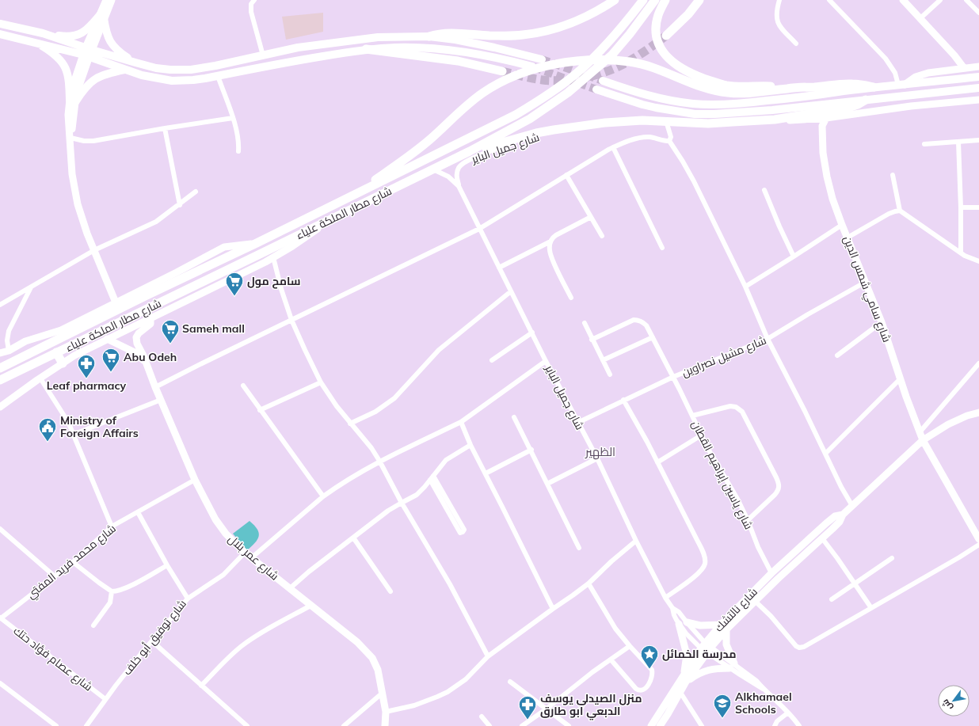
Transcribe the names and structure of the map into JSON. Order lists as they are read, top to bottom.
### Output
{
  "streets": {
    "highway": ["شارع مطار الملكة علياء"],
    "street": [
      "شارع جميل الباير",
      "شارع سامي شمس الدين",
      "شارع مشيل نصراوين",
      "شارع ياسين إبراهيم القطان",
      "شارع عمر بلال",
      "شارع محمد فريد المفتي",
      "شارع نالتشك",
      "شارع توفيق أبو خلف",
      "شارع عصام فؤاد حتك"
    ]
  },
  "crossings": [
    ["شارع جميل الباير", "شارع مطار الملكة علياء"],
    ["شارع جميل الباير", "شارع مشيل نصراوين"],
    ["شارع جميل الباير", "شارع نالتشك"],
    ["شارع سامي شمس الدين", "شارع مشيل نصراوين"],
    ["شارع سامي شمس الدين", "شارع نالتشك"],
    ["شارع مشيل نصراوين", "شارع ياسين إبراهيم القطان"],
    ["شارع ياسين إبراهيم القطان", "شارع نالتشك"],
    ["شارع عمر بلال", "شارع محمد فريد المفتي"],
    ["شارع محمد فريد المفتي", "شارع توفيق أبو خلف"],
    ["شارع محمد فريد المفتي", "شارع عصام فؤاد حتك"],
    ["شارع توفيق أبو خلف", "شارع عصام فؤاد حتك"]
  ],
  "districts": ["الظهير"],
  "places": {
    "supermarket": ["سامح مول", "Sameh mall", "Abu Odeh"],
    "pharmacy": ["Leaf pharmacy", "منزل الصيدلي يوسف الدبعي ابو طارق"],
    "public building": ["Ministry of Foreign Affairs"],
    "place": ["مدرسة الخمائل"],
    "school or university": ["Alkhamael Schools"]
  },
  "north": "bottom left"
}
